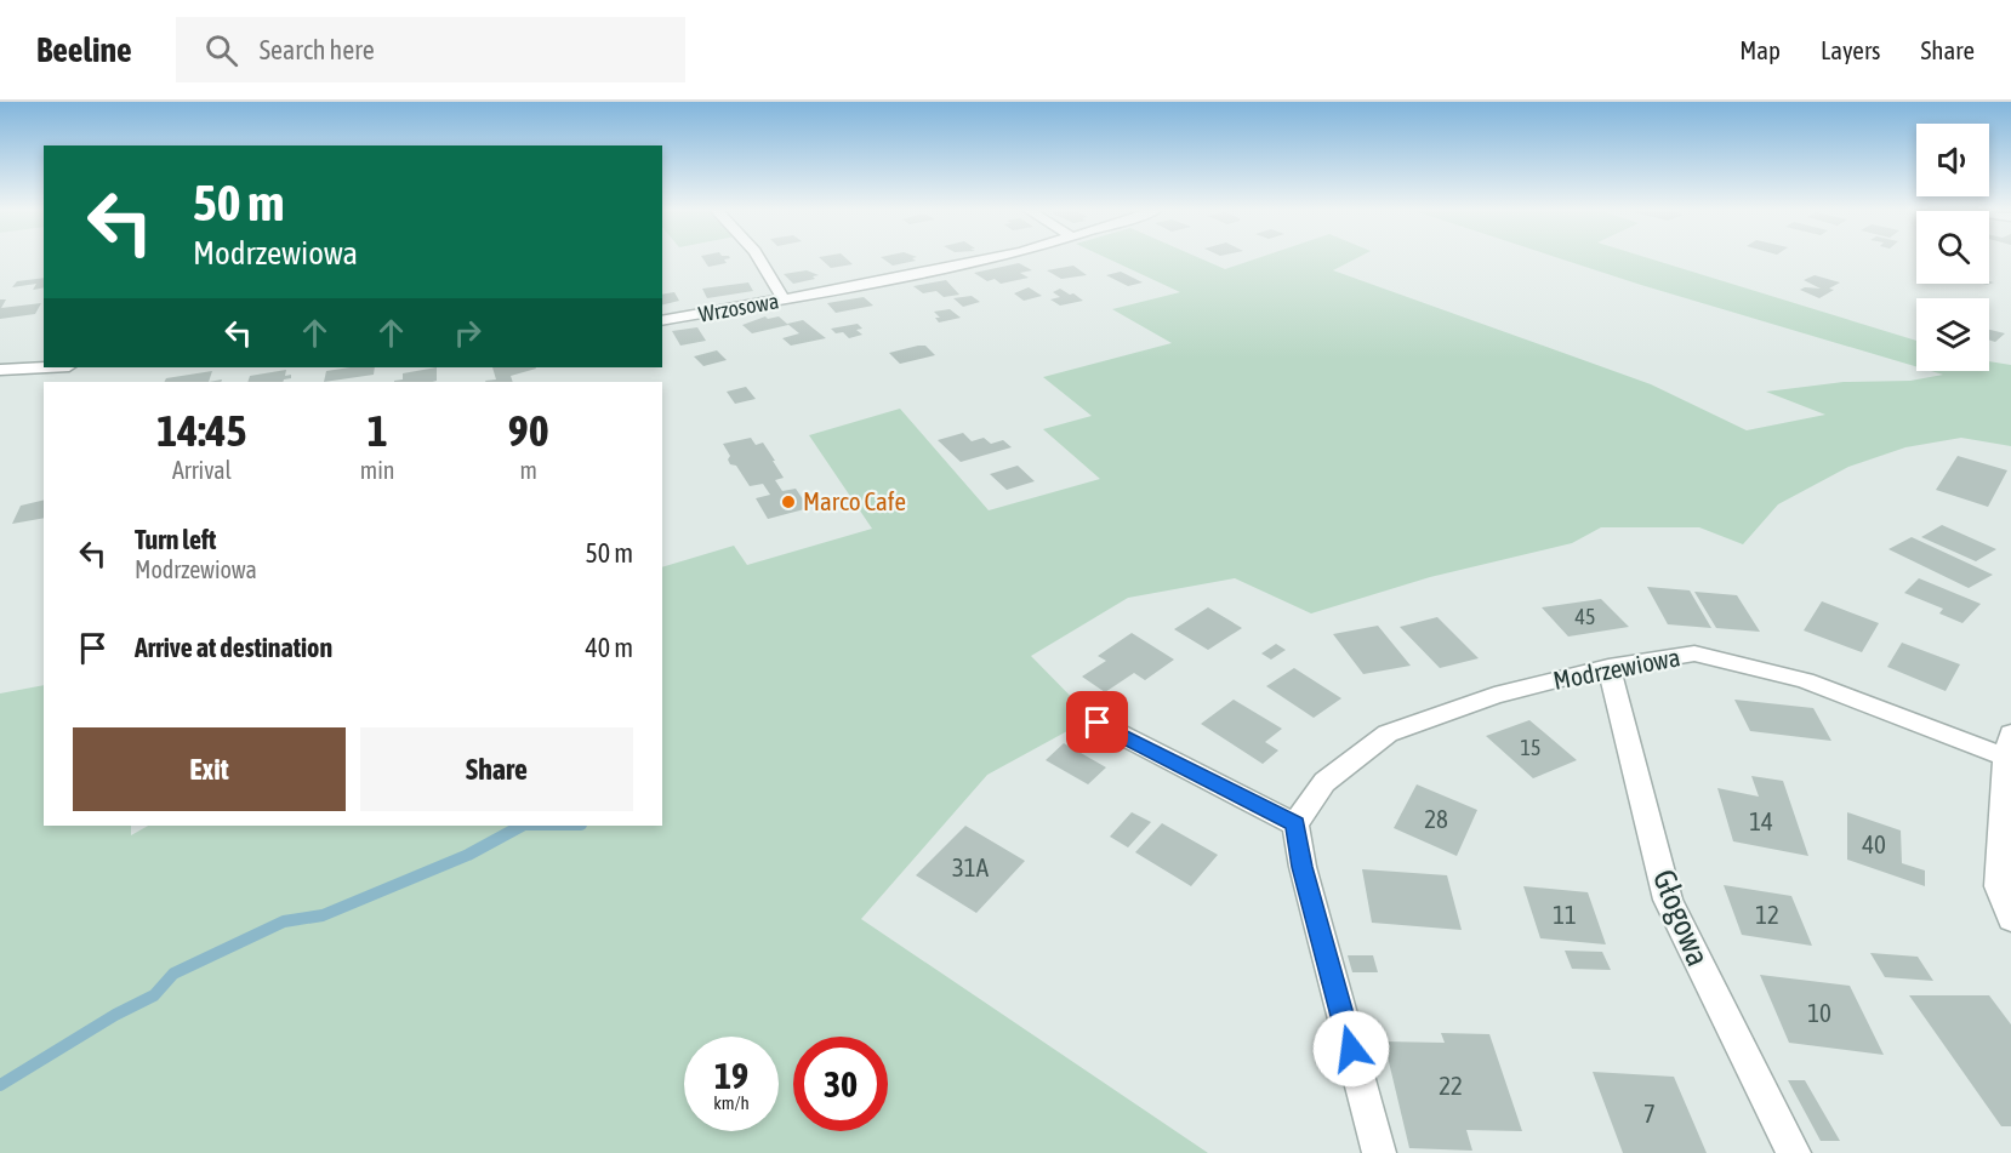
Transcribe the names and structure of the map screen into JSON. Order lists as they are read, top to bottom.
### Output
{
  "streets": {
    "street": ["Wrzosowa", "Modrzewiowa", "Głogowa"]
  },
  "crossings": [
    ["Modrzewiowa", "Głogowa"]
  ],
  "places": ["Marco Cafe"],
  "house_numbers": [
    "45",
    "15",
    "28",
    "14",
    "40",
    "31A",
    "11",
    "12",
    "10",
    "22",
    "7"
  ],
  "page": {
    "header": "Beeline",
    "search": "Search here",
    "nav": ["Map", "Layers", "Share"],
    "turn": ["50 m", "Modrzewiowa"],
    "eta": [
      "14:45",
      "Arrival",
      "1",
      "min",
      "90",
      "m"
    ],
    "list": [
      {
        "name": "Turn left",
        "note": "Modrzewiowa",
        "value": "50 m"
      },
      {
        "name": "Arrive at destination",
        "value": "40 m"
      }
    ],
    "buttons": ["Exit", "Share"],
    "speed": "19 km/h",
    "limit": "30"
  }
}
